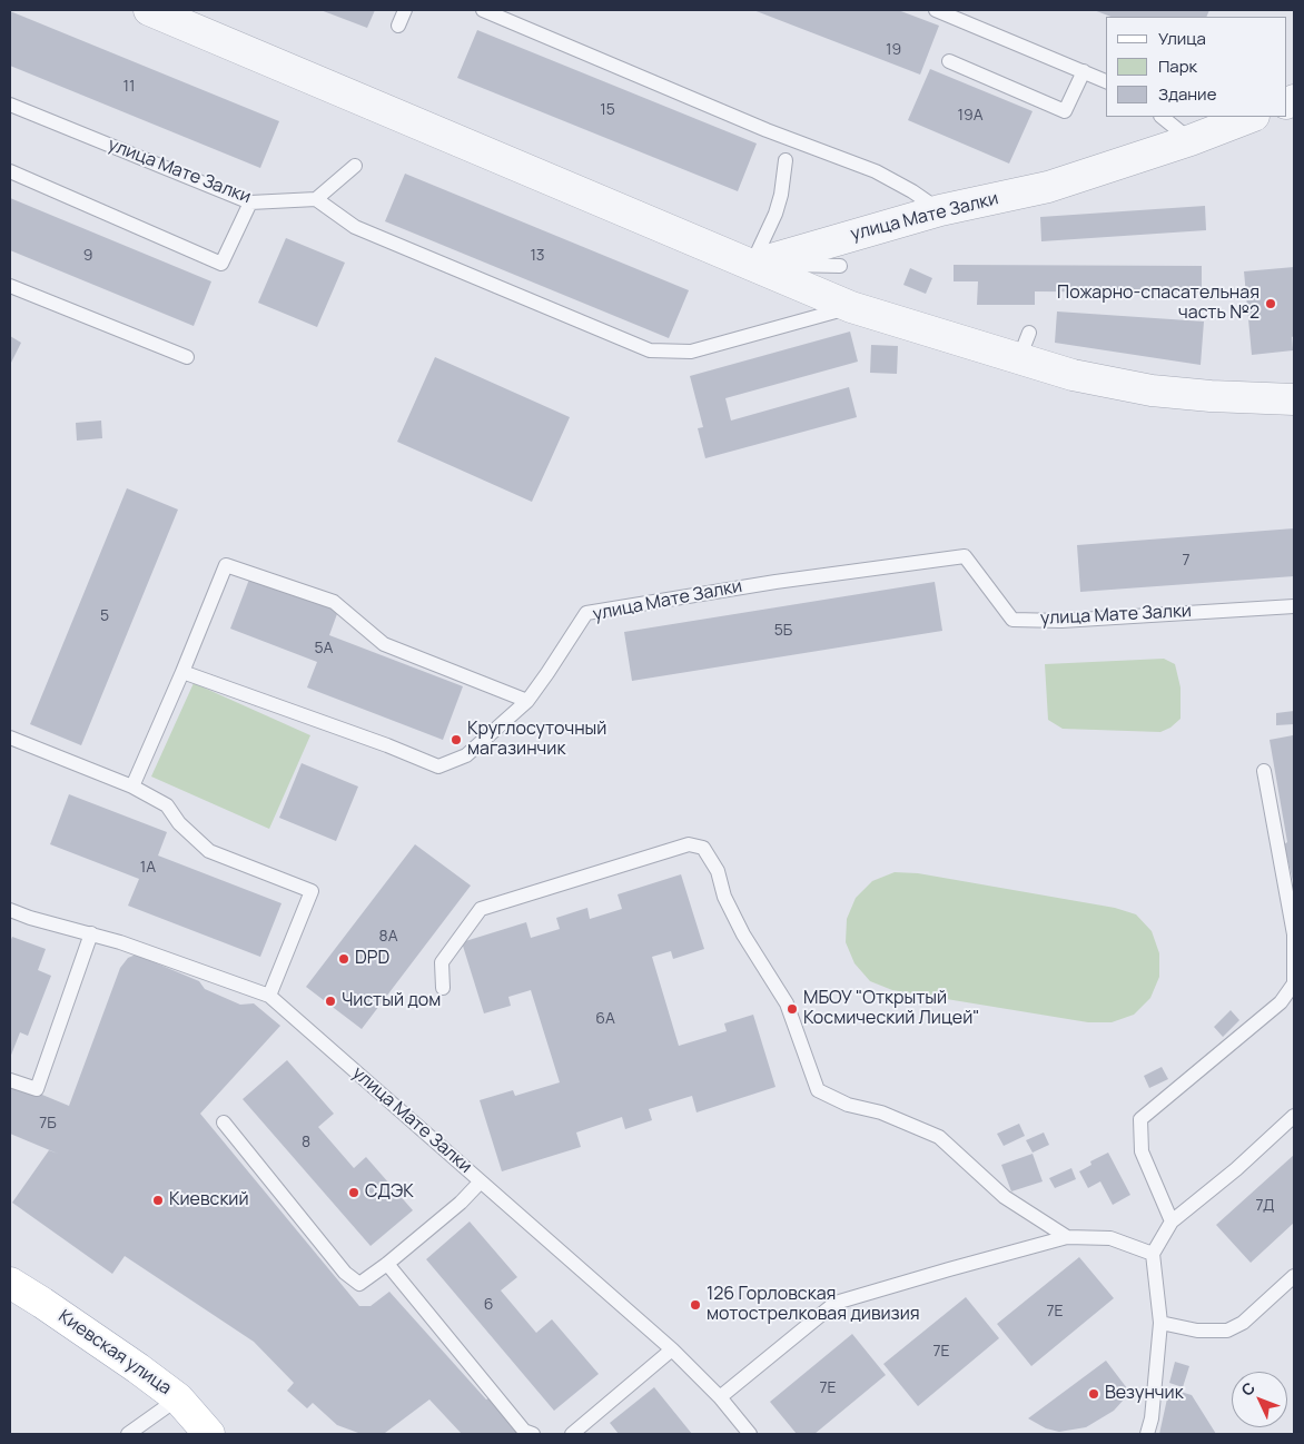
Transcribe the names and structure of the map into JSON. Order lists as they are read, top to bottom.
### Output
{
  "streets": {
    "main road": ["Киевская улица"],
    "street": ["улица Мате Залки"]
  },
  "places": [
    "Пожарно-спасательная часть №2",
    "Круглосуточный магазинчик",
    "DPD",
    "Чистый дом",
    "МБОУ \"Открытый Космический Лицей\"",
    "СДЭК",
    "Киевский",
    "126 Горловская мотострелковая дивизия",
    "Везунчик"
  ],
  "house_numbers": [
    "19",
    "11",
    "15",
    "19А",
    "9",
    "13",
    "7",
    "5",
    "5Б",
    "5А",
    "1А",
    "8А",
    "6А",
    "7Б",
    "8",
    "7Д",
    "6",
    "7Е",
    "7Е",
    "7Е"
  ],
  "legend": ["Улица", "Парк", "Здание"],
  "north": "top left"
}
